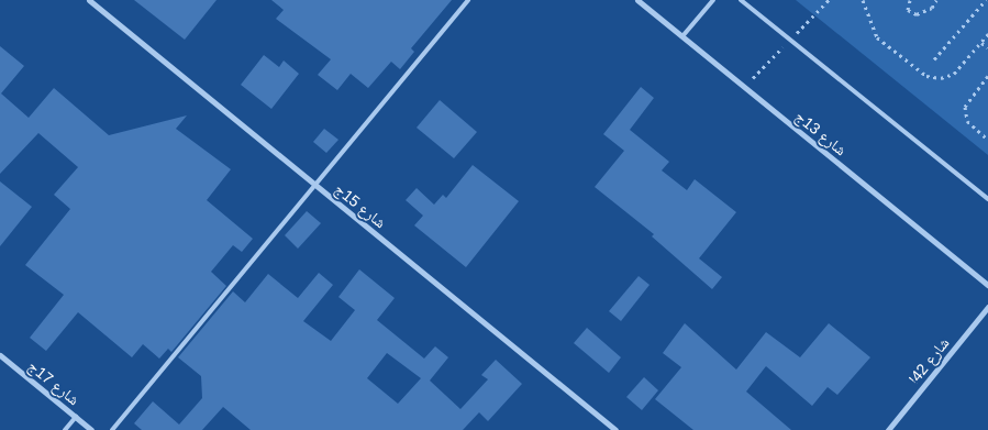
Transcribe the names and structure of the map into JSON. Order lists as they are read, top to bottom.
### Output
{
  "streets": {
    "street": [
      "شارع 13ج",
      "شارع 15ج",
      "شارع 42ا",
      "شارع 17ج"
    ]
  }
}
